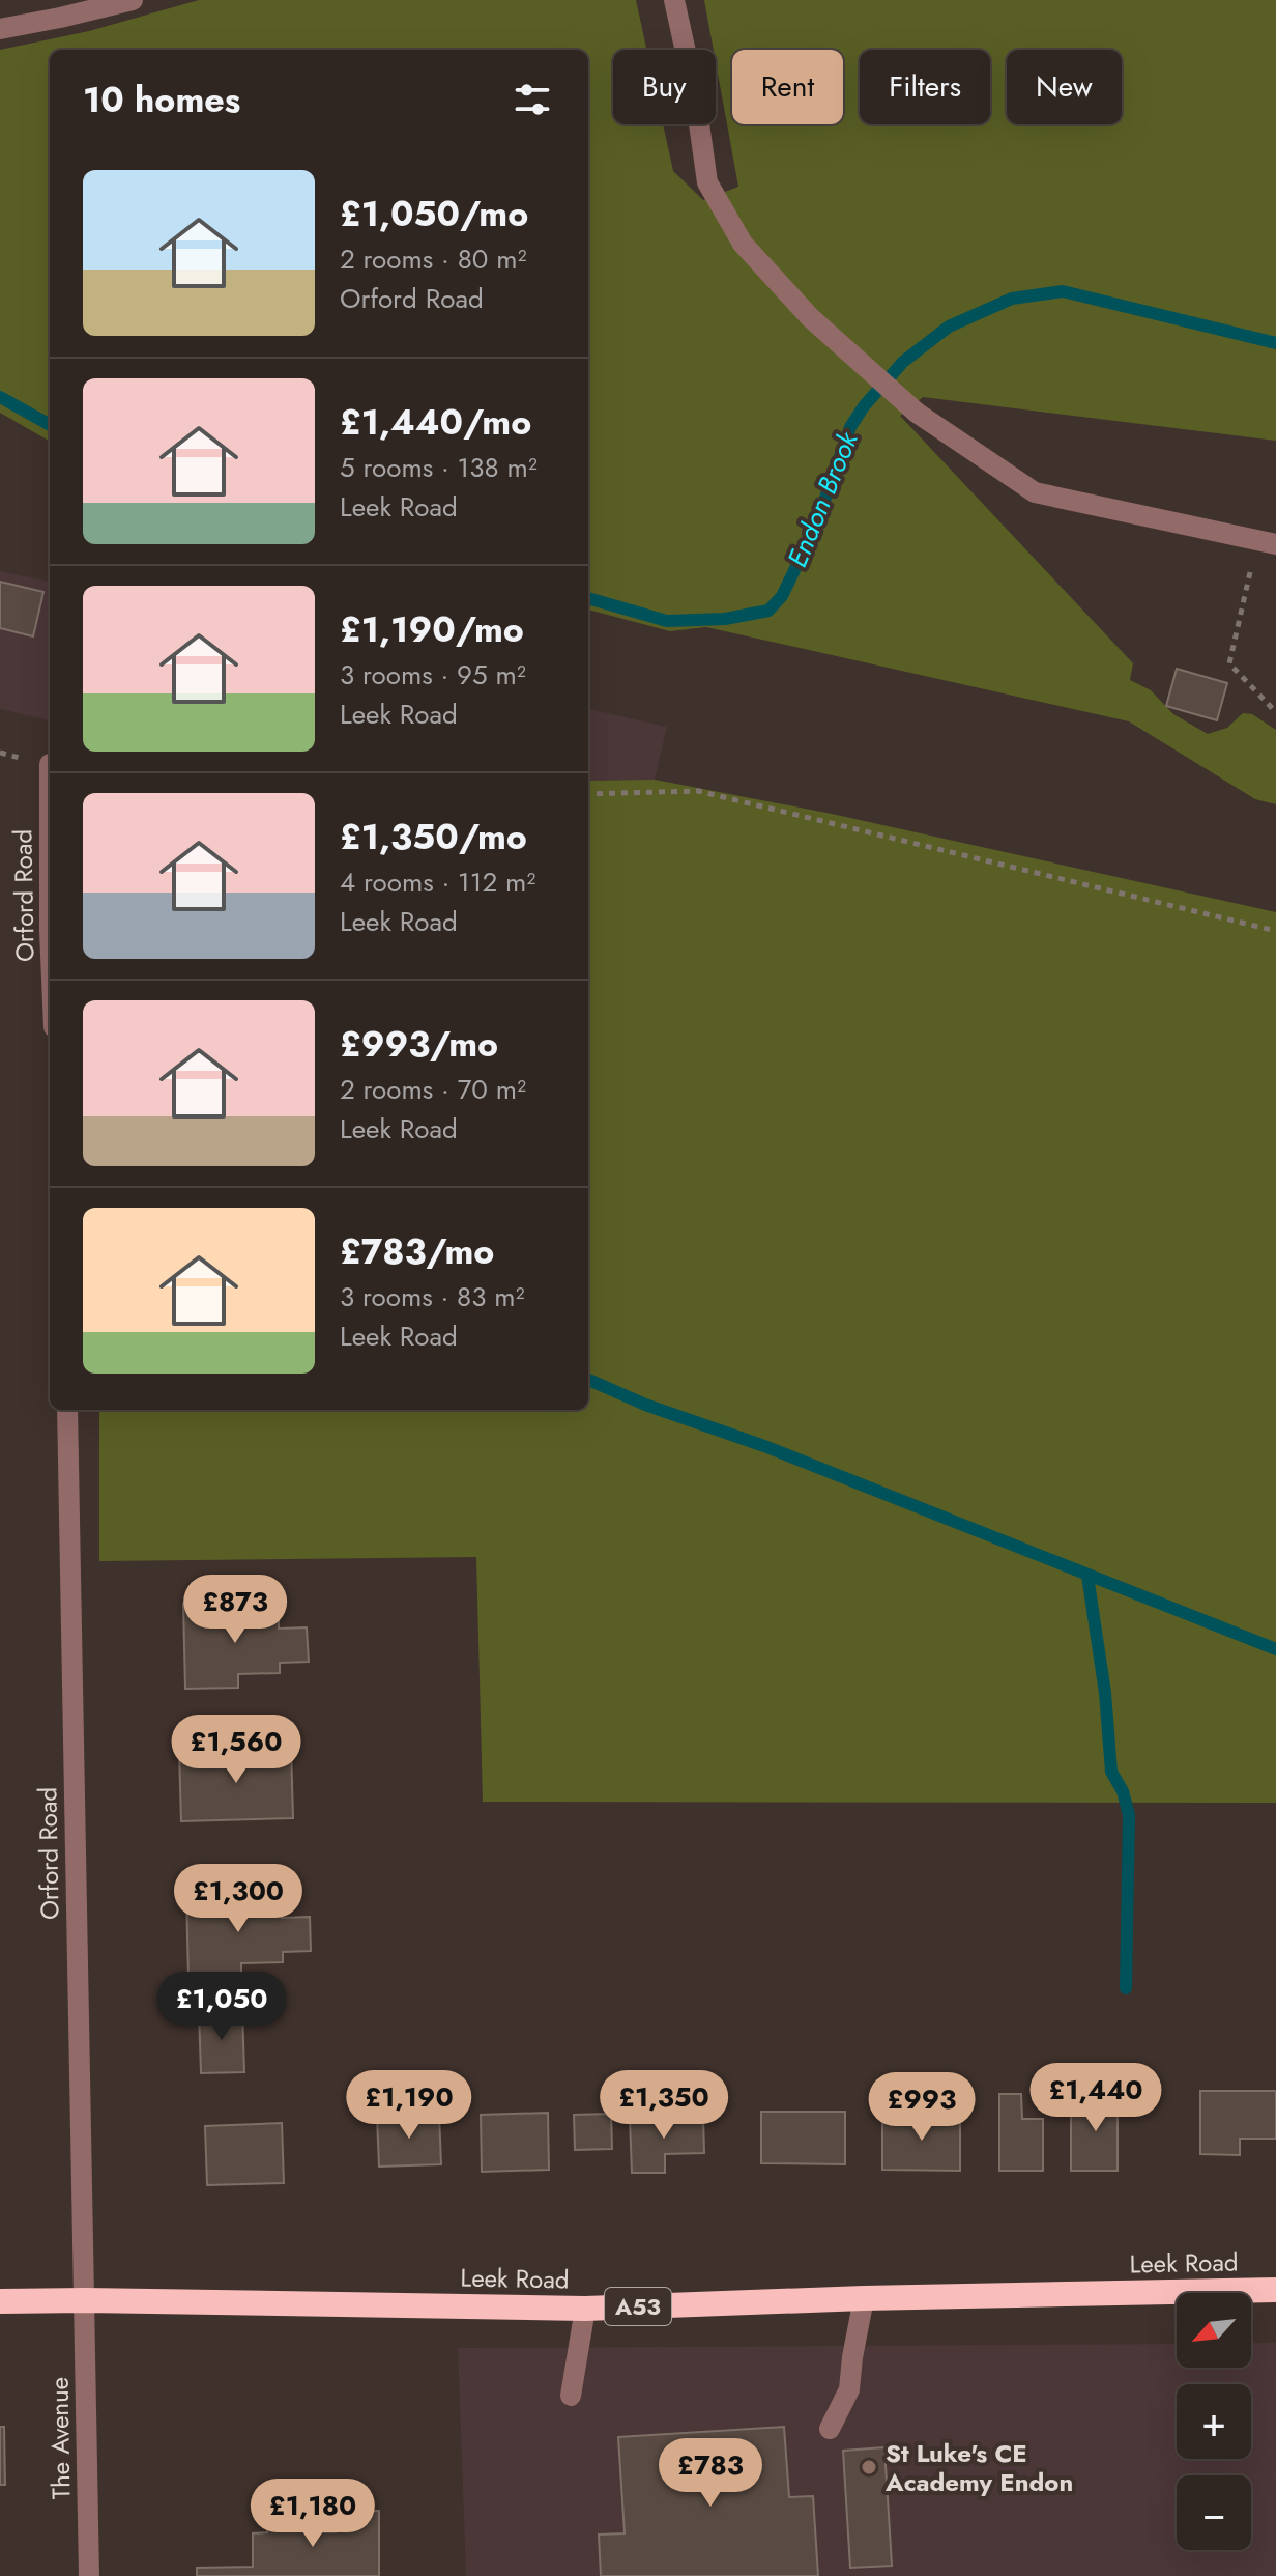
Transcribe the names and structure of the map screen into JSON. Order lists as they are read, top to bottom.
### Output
{
  "streets": {
    "highway": ["Leek Road", "A53"],
    "street": ["Orford Road", "The Avenue"]
  },
  "crossings": [
    ["Orford Road", "Leek Road"],
    ["Orford Road", "The Avenue"],
    ["Leek Road", "The Avenue"]
  ],
  "water": ["Endon Brook"],
  "places": ["St Luke's CE Academy Endon"],
  "north": "bottom left",
  "page": {
    "chip": [
      "Buy",
      "Rent",
      "Filters",
      "New"
    ],
    "heading": "10 homes",
    "list": [
      {
        "name": "£1,050/mo",
        "note": "2 rooms · 80 m² · Orford Road"
      },
      {
        "name": "£1,440/mo",
        "note": "5 rooms · 138 m² · Leek Road"
      },
      {
        "name": "£1,190/mo",
        "note": "3 rooms · 95 m² · Leek Road"
      },
      {
        "name": "£1,350/mo",
        "note": "4 rooms · 112 m² · Leek Road"
      },
      {
        "name": "£993/mo",
        "note": "2 rooms · 70 m² · Leek Road"
      },
      {
        "name": "£783/mo",
        "note": "3 rooms · 83 m² · Leek Road"
      }
    ],
    "price": [
      "£873",
      "£1,560",
      "£1,300",
      "£1,050",
      "£1,440",
      "£1,190",
      "£1,350",
      "£993",
      "£783",
      "£1,180"
    ],
    "map_buttons": ["+", "−"]
  }
}
